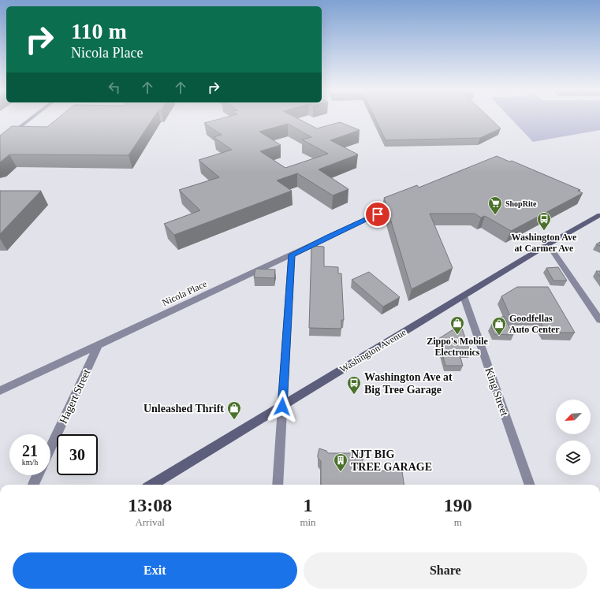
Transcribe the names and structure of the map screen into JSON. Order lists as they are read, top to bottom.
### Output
{
  "streets": {
    "main road": ["Washington Avenue"],
    "street": ["Nicola Place", "King Street", "Hagert Street"]
  },
  "crossings": [
    ["Nicola Place", "Hagert Street"],
    ["Washington Avenue", "King Street"]
  ],
  "places": {
    "supermarket": ["ShopRite"],
    "bus stop": ["Washington Ave at Carmer Ave", "Washington Ave at Big Tree Garage"],
    "shop": ["Zippo's Mobile Electronics", "Goodfellas Auto Center", "Unleashed Thrift"],
    "building": ["NJT BIG TREE GARAGE"]
  },
  "north": "bottom left",
  "page": {
    "turn": ["110 m", "Nicola Place"],
    "speed": "21 km/h",
    "limit": "30",
    "eta": [
      "13:08",
      "Arrival",
      "1",
      "min",
      "190",
      "m"
    ],
    "buttons": ["Exit", "Share"]
  }
}
